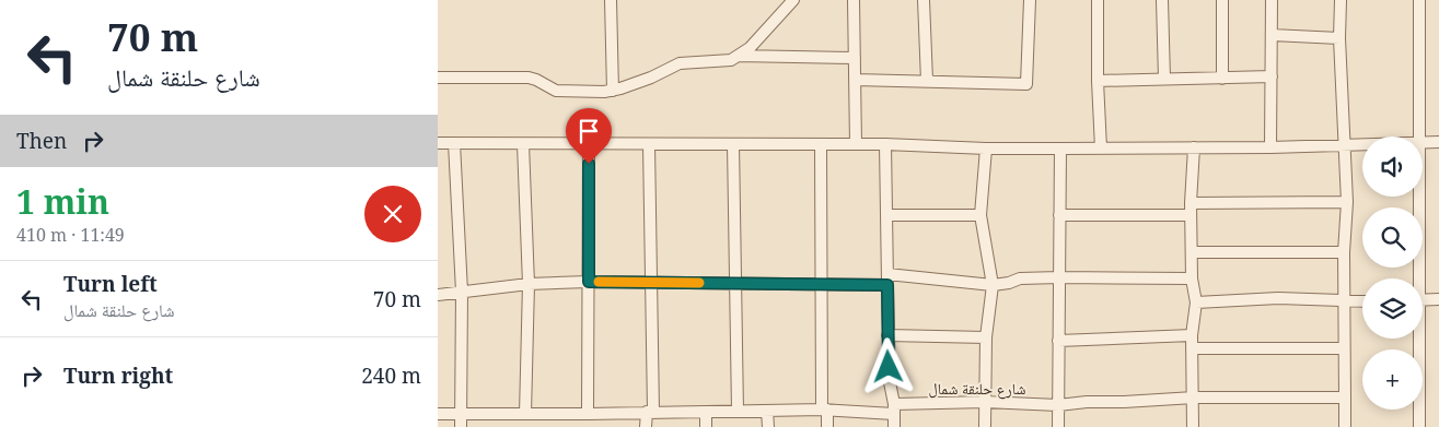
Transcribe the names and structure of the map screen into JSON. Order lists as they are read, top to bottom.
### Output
{
  "streets": {
    "street": ["شارع حلنقة شمال"]
  },
  "page": {
    "turn": ["70 m", "شارع حلنقة شمال"],
    "then": "Then",
    "map_buttons": "+",
    "heading": ["1 min", "410 m · 11:49"],
    "list": [
      {
        "name": "Turn left",
        "note": "شارع حلنقة شمال",
        "value": "70 m"
      },
      {
        "name": "Turn right",
        "value": "240 m"
      }
    ]
  }
}
